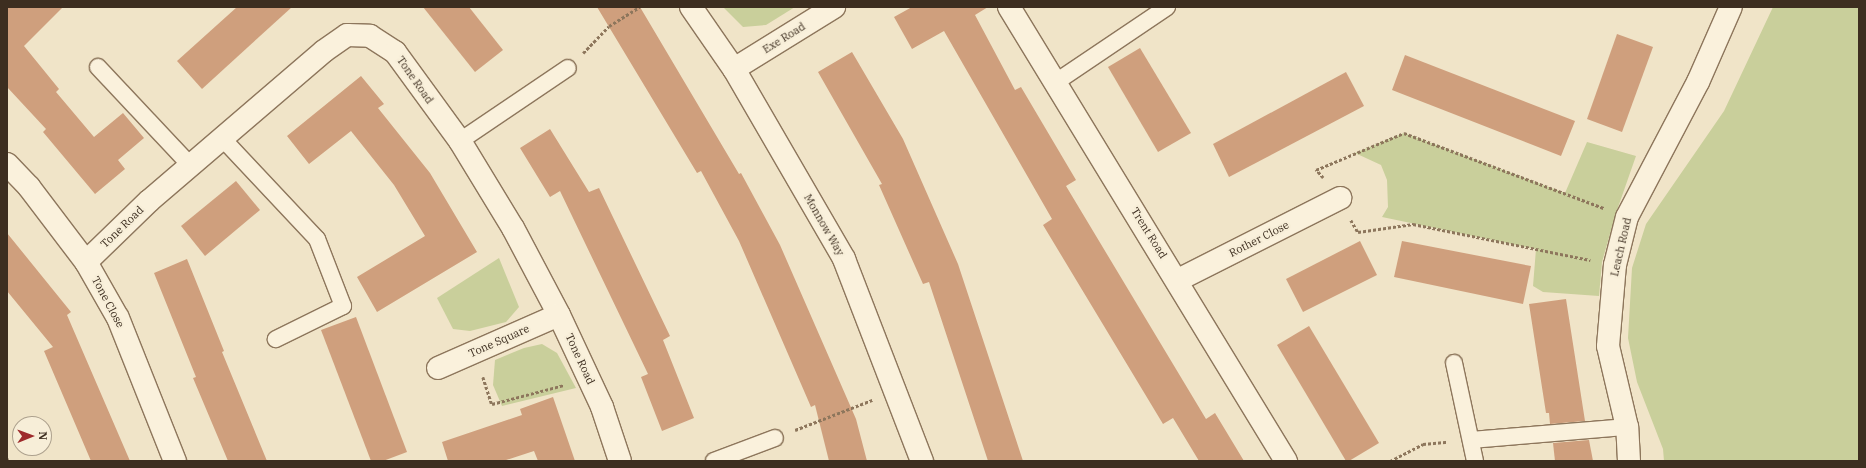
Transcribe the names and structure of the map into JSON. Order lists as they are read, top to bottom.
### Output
{
  "streets": {
    "street": [
      "Exe Road",
      "Tone Road",
      "Monnow Way",
      "Trent Road",
      "Rother Close",
      "Leach Road",
      "Tone Close",
      "Tone Square"
    ]
  },
  "crossings": [
    ["Exe Road", "Monnow Way"],
    ["Tone Road", "Tone Close"],
    ["Tone Road", "Tone Square"],
    ["Trent Road", "Rother Close"]
  ],
  "north": "right"
}
